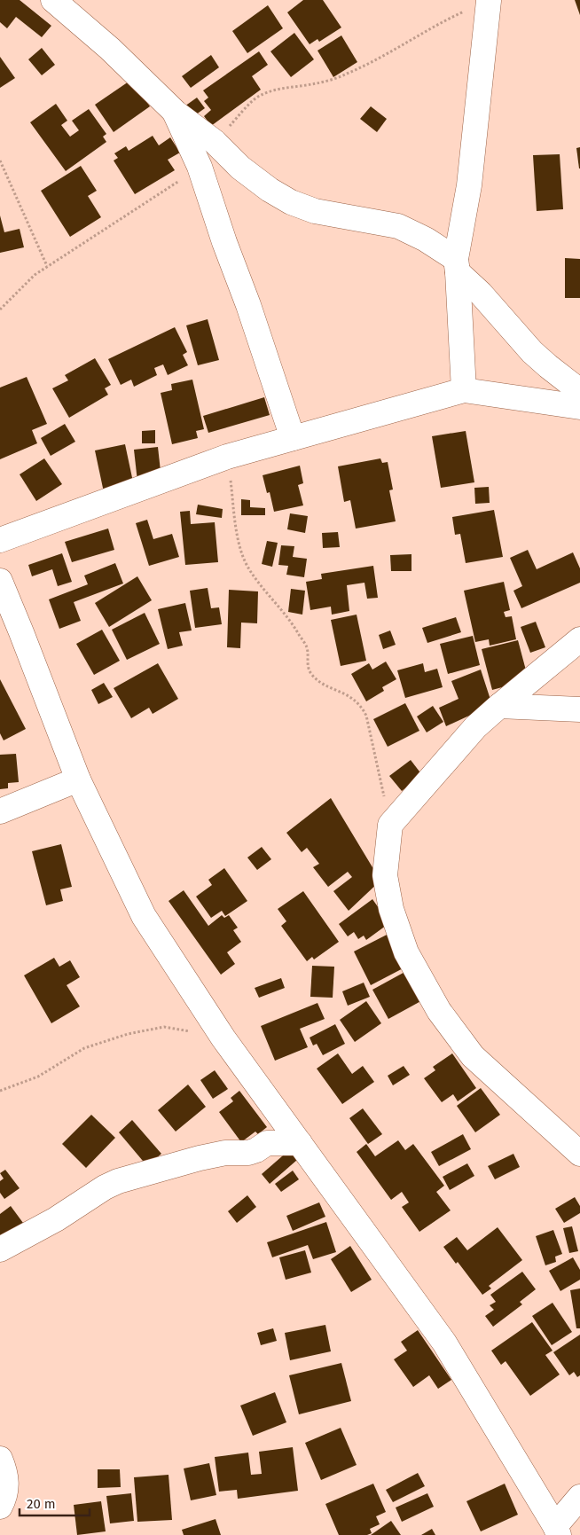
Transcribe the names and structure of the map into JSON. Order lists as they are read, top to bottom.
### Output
{
  "scale_bar": "20 m"
}
